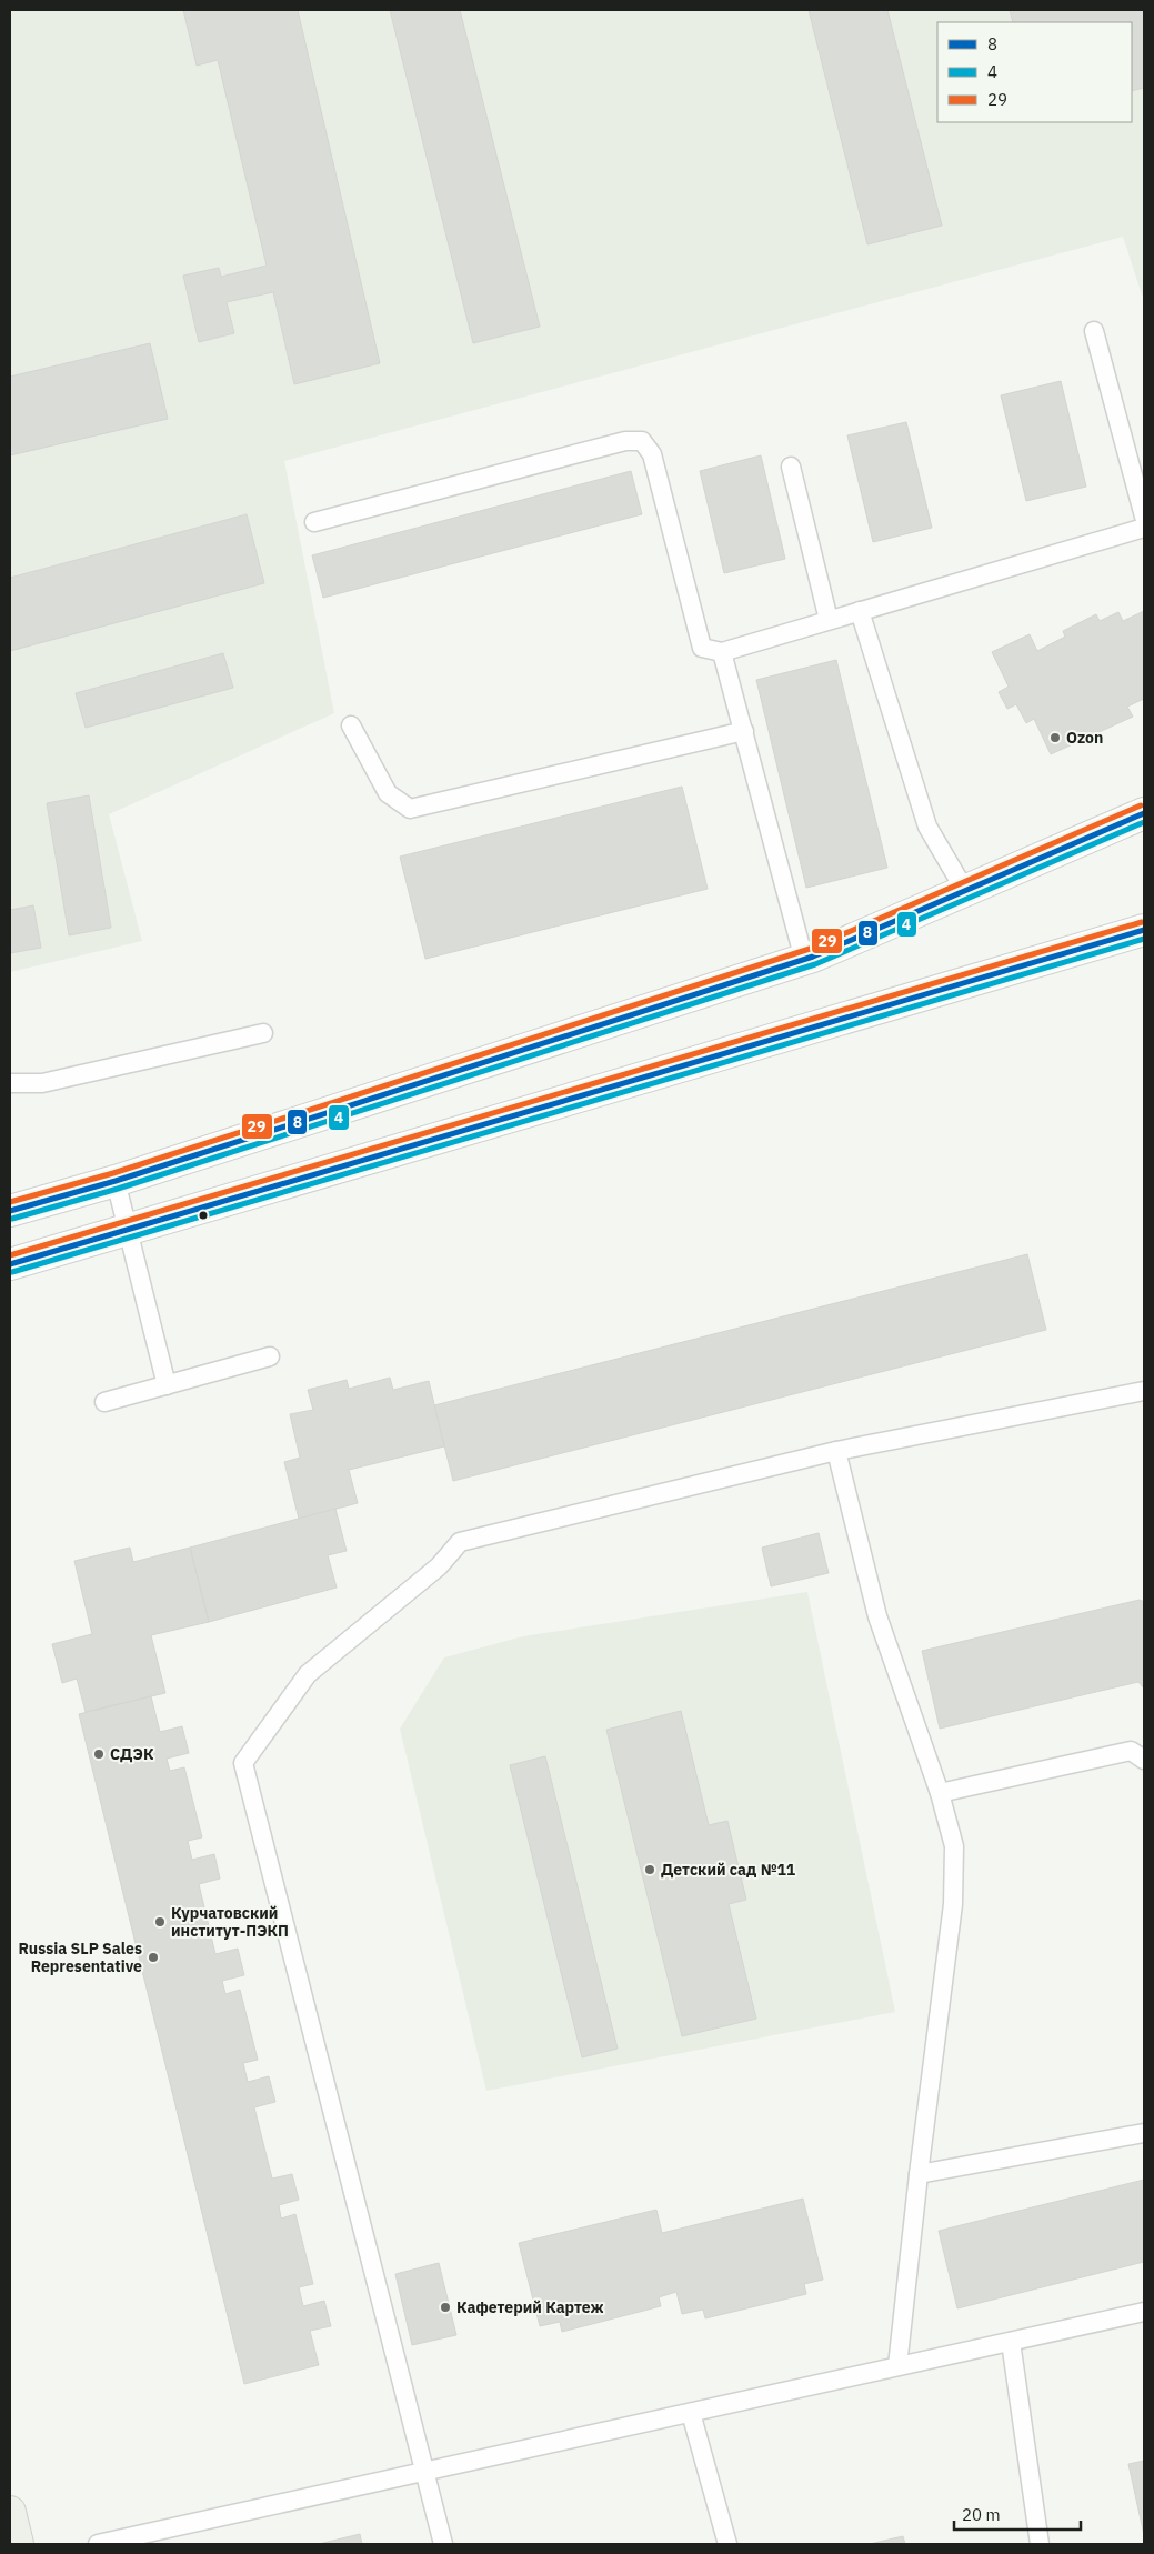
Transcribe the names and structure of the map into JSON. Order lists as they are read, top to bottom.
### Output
{
  "places": [
    "Ozon",
    "СДЭК",
    "Детский сад №11",
    "Курчатовский институт-ПЭКП",
    "Russia SLP Sales Representative",
    "Кафетерий Картеж"
  ],
  "lines": ["transit line 29", "transit line 8", "transit line 4"],
  "legend": ["8", "4", "29"],
  "scale_bar": "20 m"
}
